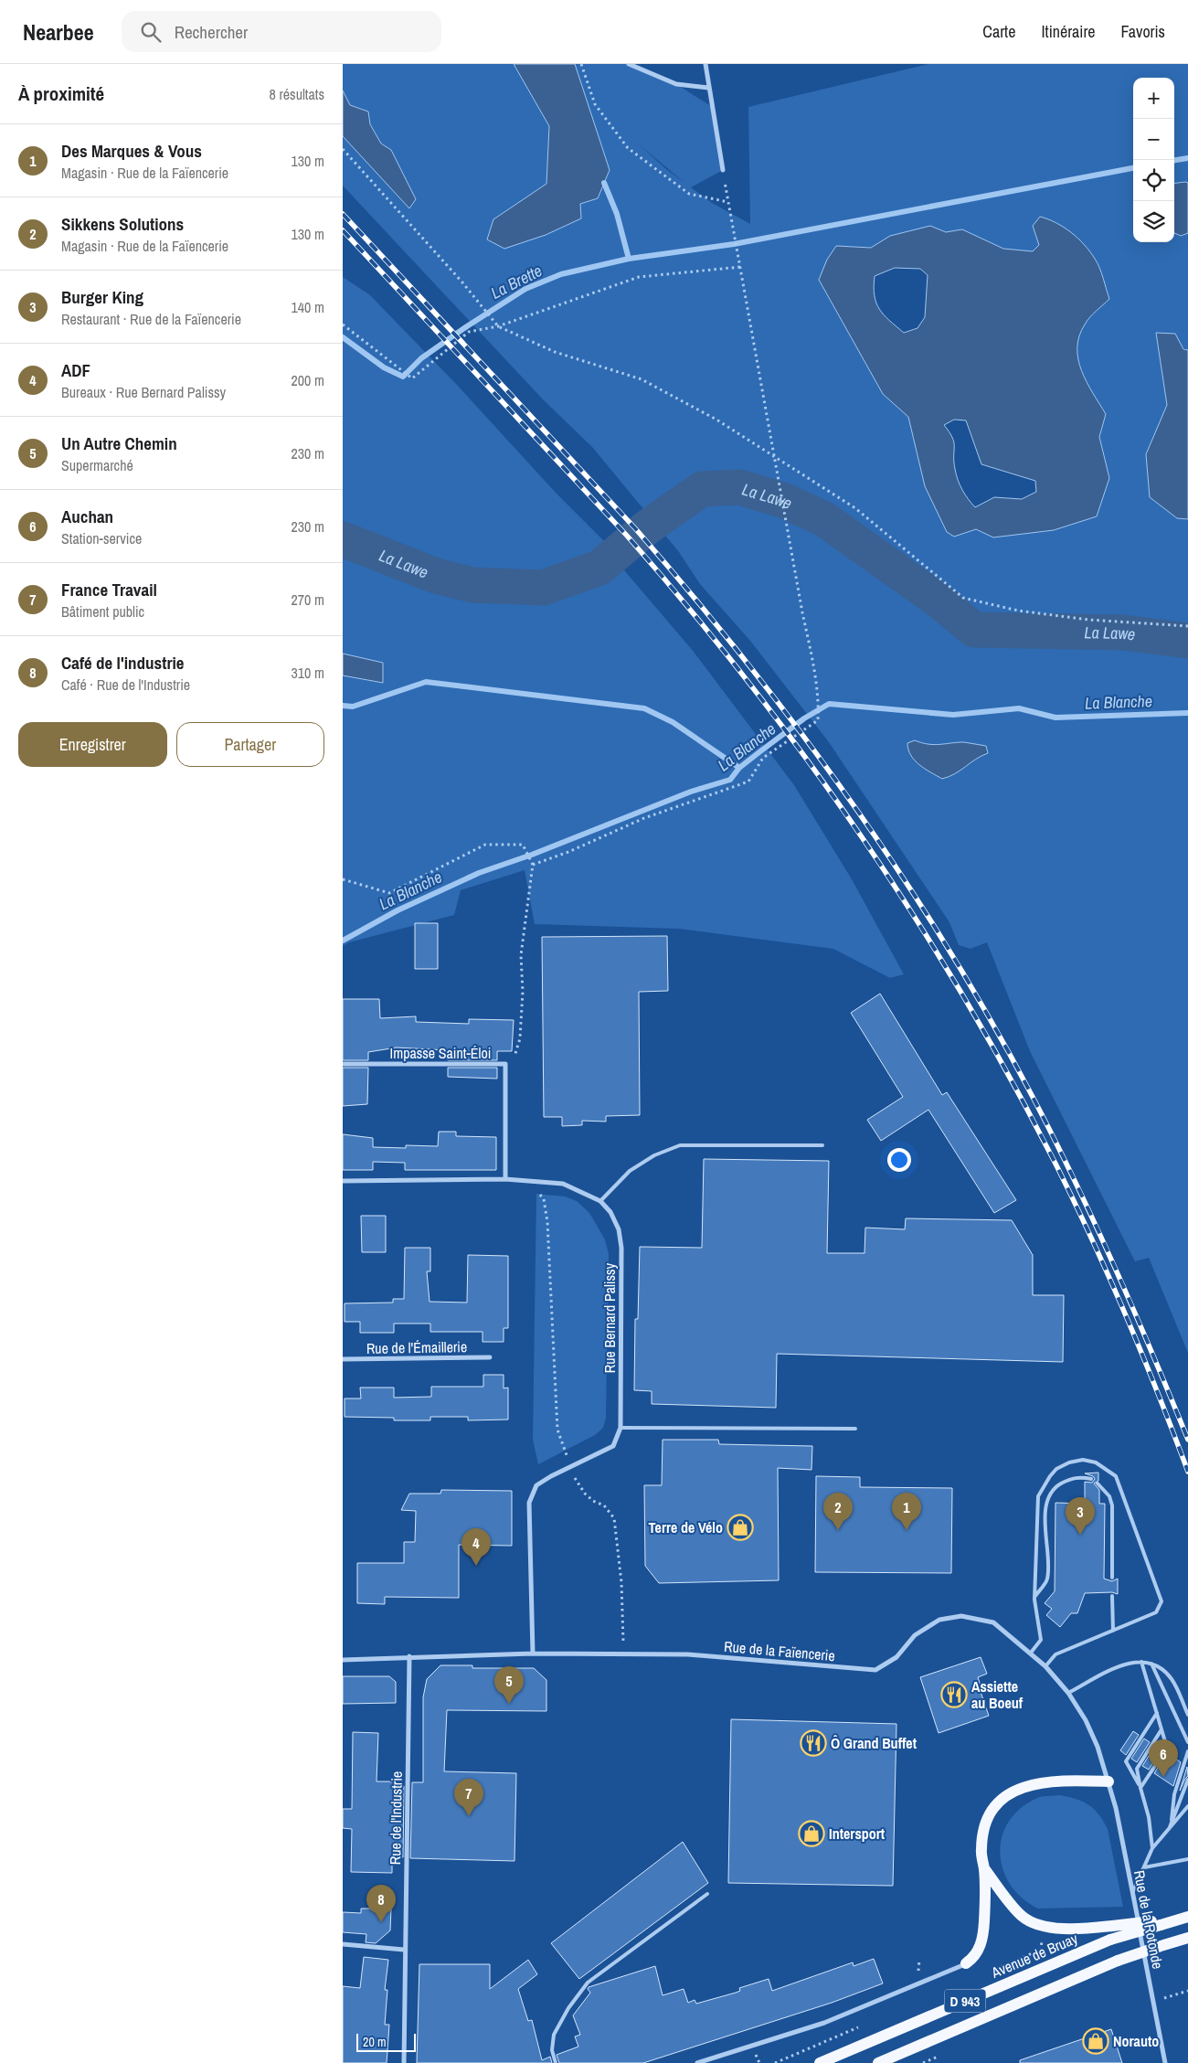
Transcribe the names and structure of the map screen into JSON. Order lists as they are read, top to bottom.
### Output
{
  "streets": {
    "main road": ["Avenue de Bruay", "D 943"],
    "street": [
      "Impasse Saint-Éloi",
      "Rue Bernard Palissy",
      "Rue de l'Émaillerie",
      "Rue de la Faïencerie",
      "Rue de l'Industrie",
      "Rue de la Rotonde"
    ]
  },
  "crossings": [
    ["Impasse Saint-Éloi", "Rue Bernard Palissy"],
    ["Rue Bernard Palissy", "Rue de la Faïencerie"],
    ["Rue de la Faïencerie", "Rue de l'Industrie"],
    ["Rue de la Faïencerie", "Rue de la Rotonde"]
  ],
  "water": ["La Brette", "La Lawe", "La Blanche"],
  "places": {
    "shop": ["Terre de Vélo", "Intersport", "Norauto"],
    "restaurant": ["Assiette au Boeuf", "Ô Grand Buffet"]
  },
  "scale_bar": "20 m",
  "page": {
    "header": "Nearbee",
    "search": "Rechercher",
    "nav": ["Carte", "Itinéraire", "Favoris"],
    "heading": ["À proximité", "8 résultats"],
    "map_buttons": ["+", "−"],
    "list": [
      {
        "mark": "1",
        "name": "Des Marques & Vous",
        "note": "Magasin · Rue de la Faïencerie",
        "value": "130 m"
      },
      {
        "mark": "2",
        "name": "Sikkens Solutions",
        "note": "Magasin · Rue de la Faïencerie",
        "value": "130 m"
      },
      {
        "mark": "3",
        "name": "Burger King",
        "note": "Restaurant · Rue de la Faïencerie",
        "value": "140 m"
      },
      {
        "mark": "4",
        "name": "ADF",
        "note": "Bureaux · Rue Bernard Palissy",
        "value": "200 m"
      },
      {
        "mark": "5",
        "name": "Un Autre Chemin",
        "note": "Supermarché",
        "value": "230 m"
      },
      {
        "mark": "6",
        "name": "Auchan",
        "note": "Station-service",
        "value": "230 m"
      },
      {
        "mark": "7",
        "name": "France Travail",
        "note": "Bâtiment public",
        "value": "270 m"
      },
      {
        "mark": "8",
        "name": "Café de l'industrie",
        "note": "Café · Rue de l'Industrie",
        "value": "310 m"
      }
    ],
    "buttons": ["Enregistrer", "Partager"],
    "pins": [
      "1",
      "2",
      "3",
      "4",
      "5",
      "6",
      "7",
      "8"
    ],
    "scale": "20 m"
  }
}
